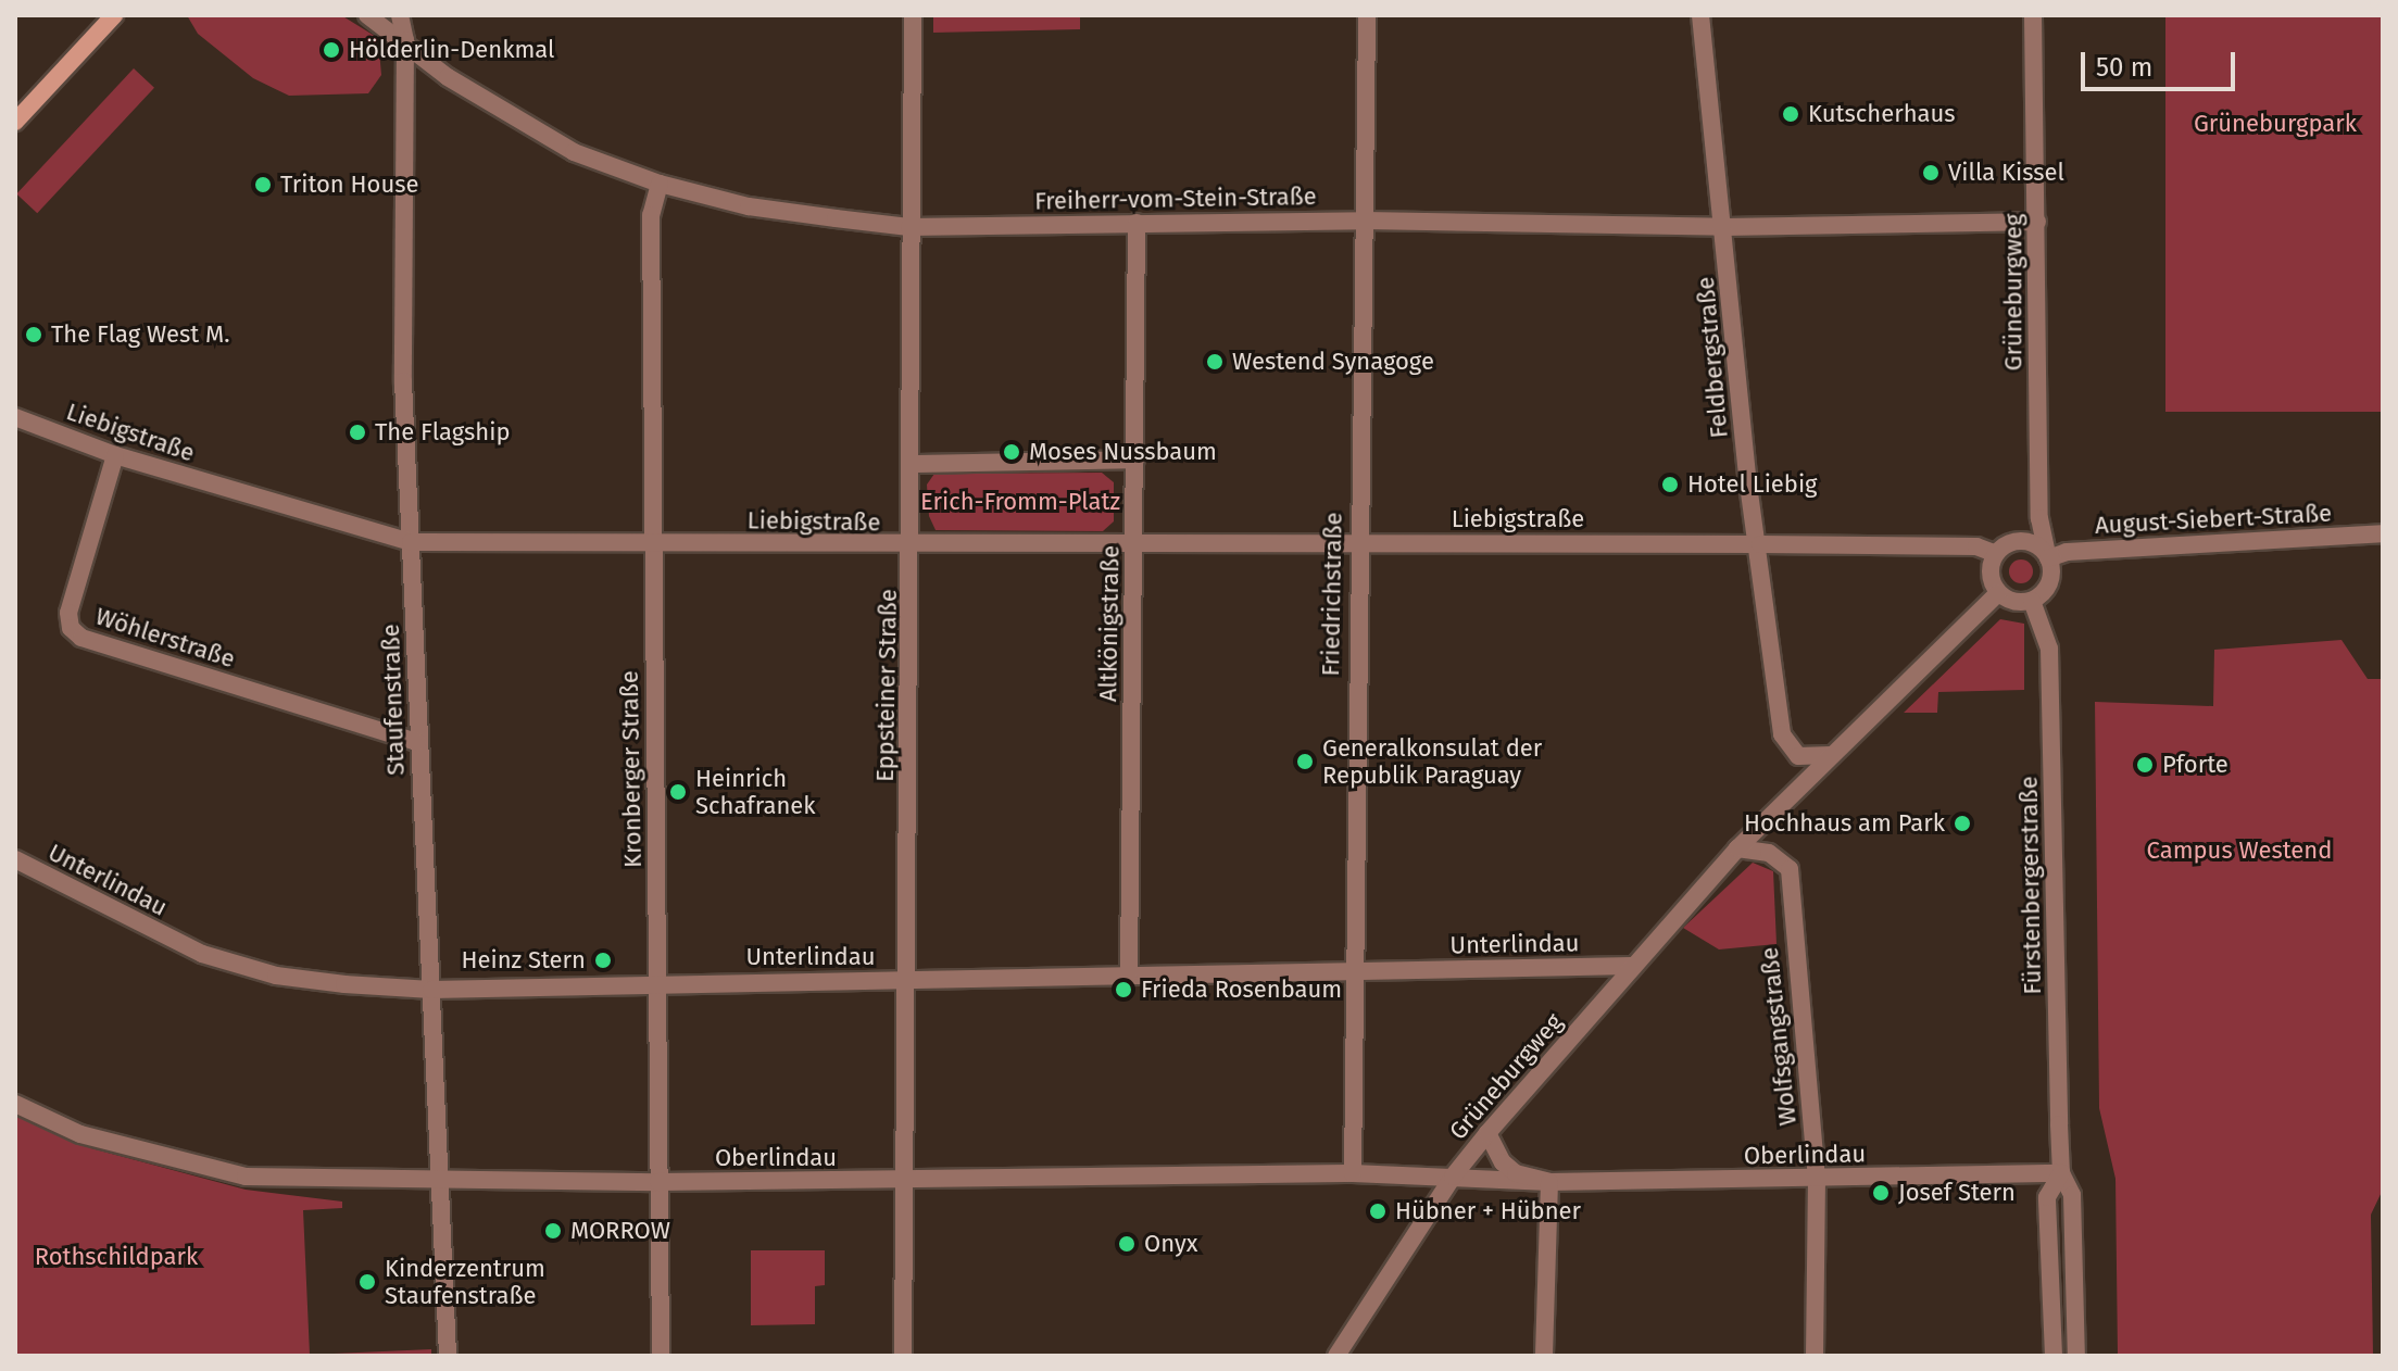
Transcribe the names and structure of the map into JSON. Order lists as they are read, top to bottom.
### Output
{
  "streets": {
    "street": [
      "Freiherr-vom-Stein-Straße",
      "Grüneburgweg",
      "Feldbergstraße",
      "Liebigstraße",
      "August-Siebert-Straße",
      "Friedrichstraße",
      "Altkönigstraße",
      "Wöhlerstraße",
      "Eppsteiner Straße",
      "Staufenstraße",
      "Kronberger Straße",
      "Unterlindau",
      "Fürstenbergerstraße",
      "Wolfsgangstraße",
      "Oberlindau"
    ]
  },
  "crossings": [
    ["Freiherr-vom-Stein-Straße", "Grüneburgweg"],
    ["Freiherr-vom-Stein-Straße", "Feldbergstraße"],
    ["Freiherr-vom-Stein-Straße", "Friedrichstraße"],
    ["Freiherr-vom-Stein-Straße", "Altkönigstraße"],
    ["Freiherr-vom-Stein-Straße", "Eppsteiner Straße"],
    ["Freiherr-vom-Stein-Straße", "Staufenstraße"],
    ["Freiherr-vom-Stein-Straße", "Kronberger Straße"],
    ["Grüneburgweg", "Feldbergstraße"],
    ["Grüneburgweg", "Liebigstraße"],
    ["Grüneburgweg", "August-Siebert-Straße"],
    ["Grüneburgweg", "Unterlindau"],
    ["Grüneburgweg", "Fürstenbergerstraße"],
    ["Grüneburgweg", "Wolfsgangstraße"],
    ["Grüneburgweg", "Oberlindau"],
    ["Feldbergstraße", "Liebigstraße"],
    ["Liebigstraße", "August-Siebert-Straße"],
    ["Liebigstraße", "Friedrichstraße"],
    ["Liebigstraße", "Altkönigstraße"],
    ["Liebigstraße", "Wöhlerstraße"],
    ["Liebigstraße", "Eppsteiner Straße"],
    ["Liebigstraße", "Staufenstraße"],
    ["Liebigstraße", "Kronberger Straße"],
    ["Liebigstraße", "Fürstenbergerstraße"],
    ["August-Siebert-Straße", "Fürstenbergerstraße"],
    ["Friedrichstraße", "Unterlindau"],
    ["Friedrichstraße", "Oberlindau"],
    ["Altkönigstraße", "Unterlindau"],
    ["Wöhlerstraße", "Staufenstraße"],
    ["Eppsteiner Straße", "Unterlindau"],
    ["Eppsteiner Straße", "Oberlindau"],
    ["Staufenstraße", "Unterlindau"],
    ["Staufenstraße", "Oberlindau"],
    ["Kronberger Straße", "Unterlindau"],
    ["Kronberger Straße", "Oberlindau"],
    ["Fürstenbergerstraße", "Oberlindau"],
    ["Wolfsgangstraße", "Oberlindau"]
  ],
  "parks": [
    "Grüneburgpark",
    "Erich-Fromm-Platz",
    "Campus Westend",
    "Rothschildpark"
  ],
  "places": [
    "Hölderlin-Denkmal",
    "Kutscherhaus",
    "Villa Kissel",
    "Triton House",
    "The Flag West M.",
    "Westend Synagoge",
    "The Flagship",
    "Moses Nussbaum",
    "Hotel Liebig",
    "Generalkonsulat der Republik Paraguay",
    "Pforte",
    "Heinrich Schafranek",
    "Hochhaus am Park",
    "Heinz Stern",
    "Frieda Rosenbaum",
    "Josef Stern",
    "Hübner + Hübner",
    "MORROW",
    "Onyx",
    "Kinderzentrum Staufenstraße"
  ],
  "scale_bar": "50 m"
}
